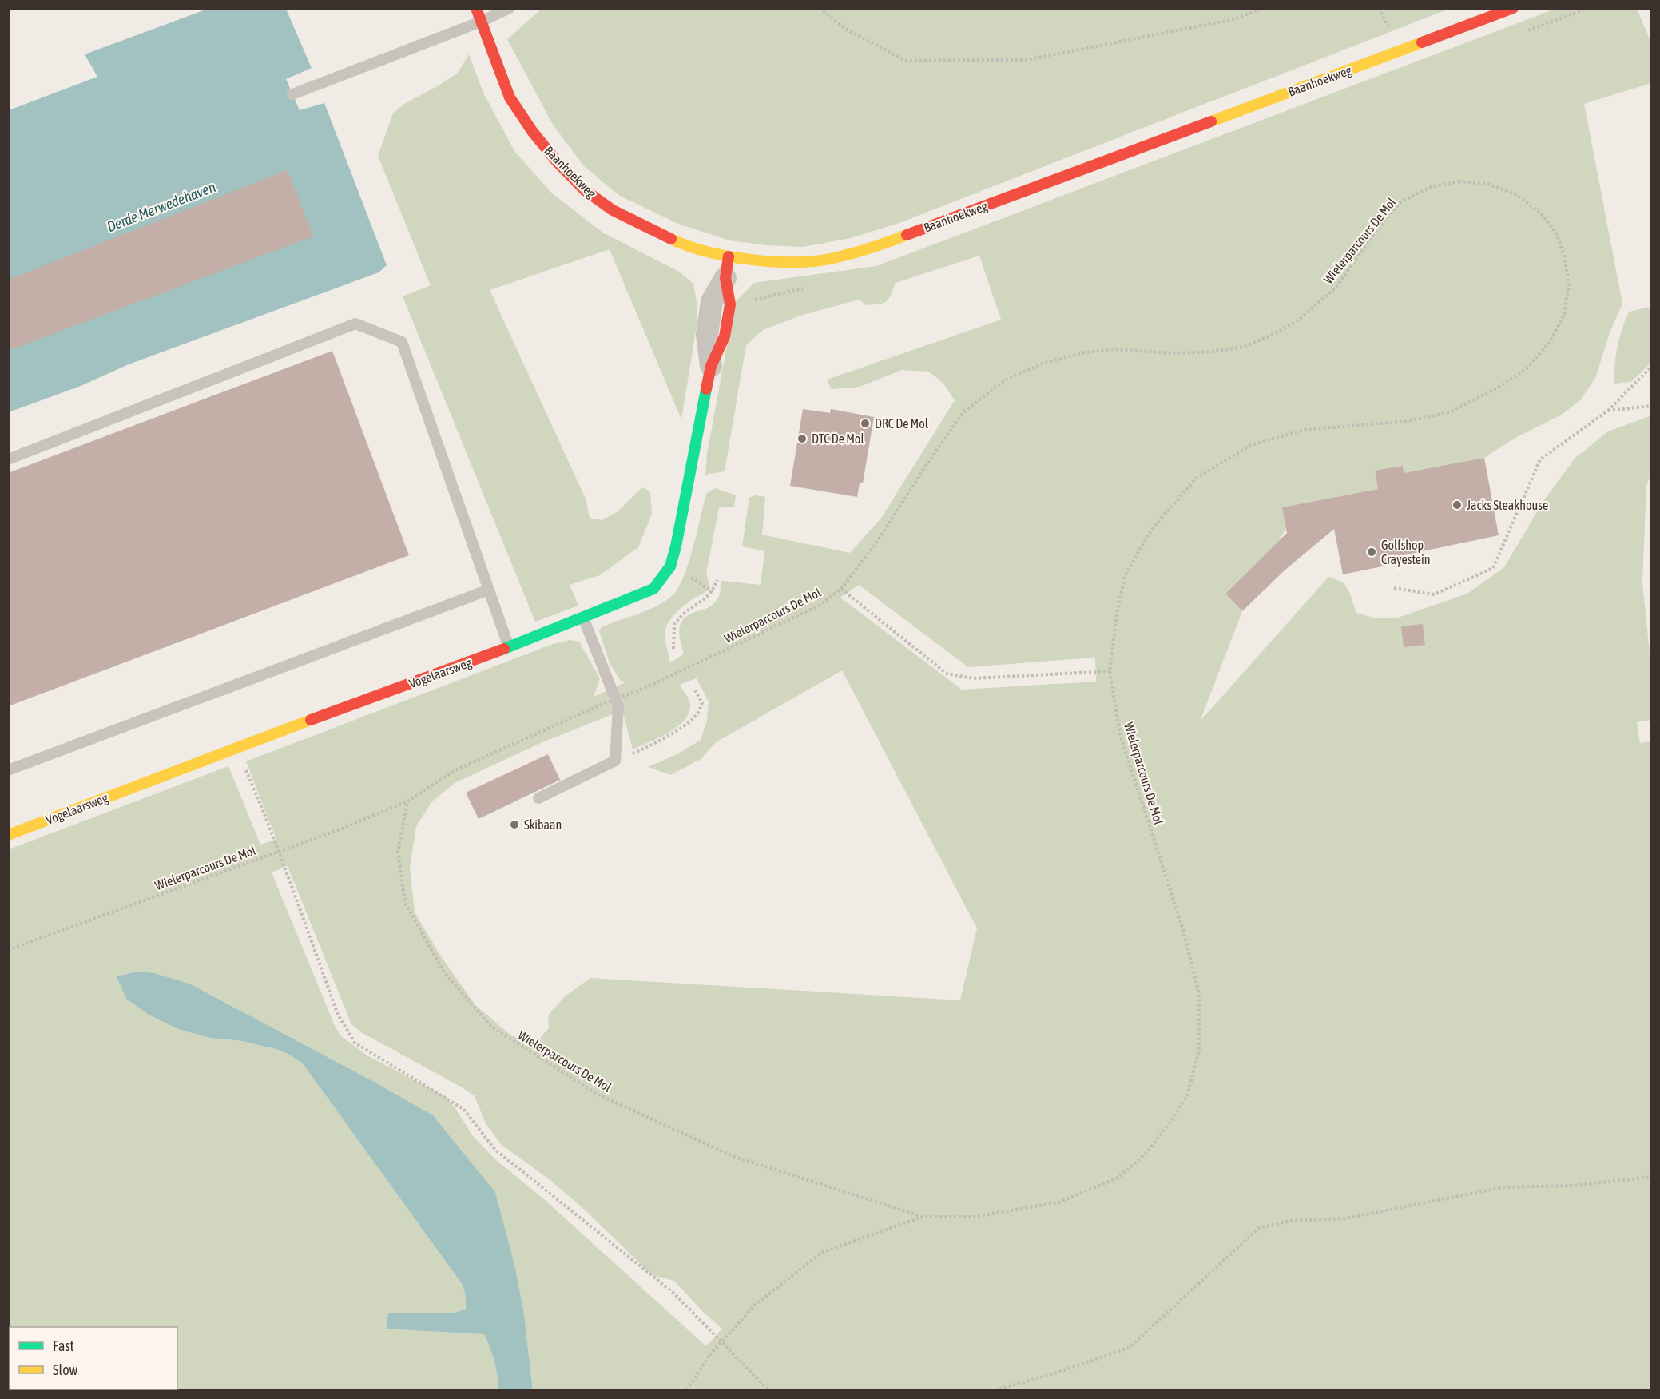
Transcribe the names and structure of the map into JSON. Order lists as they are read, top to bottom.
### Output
{
  "streets": {
    "street": ["Baanhoekweg", "Vogelaarsweg"],
    "path": ["Wielerparcours De Mol"]
  },
  "crossings": [
    ["Baanhoekweg", "Vogelaarsweg"]
  ],
  "water": ["Derde Merwedehaven"],
  "places": [
    "DRC De Mol",
    "DTC De Mol",
    "Jacks Steakhouse",
    "Golfshop Crayestein",
    "Skibaan"
  ],
  "legend": ["Fast", "Slow"]
}
